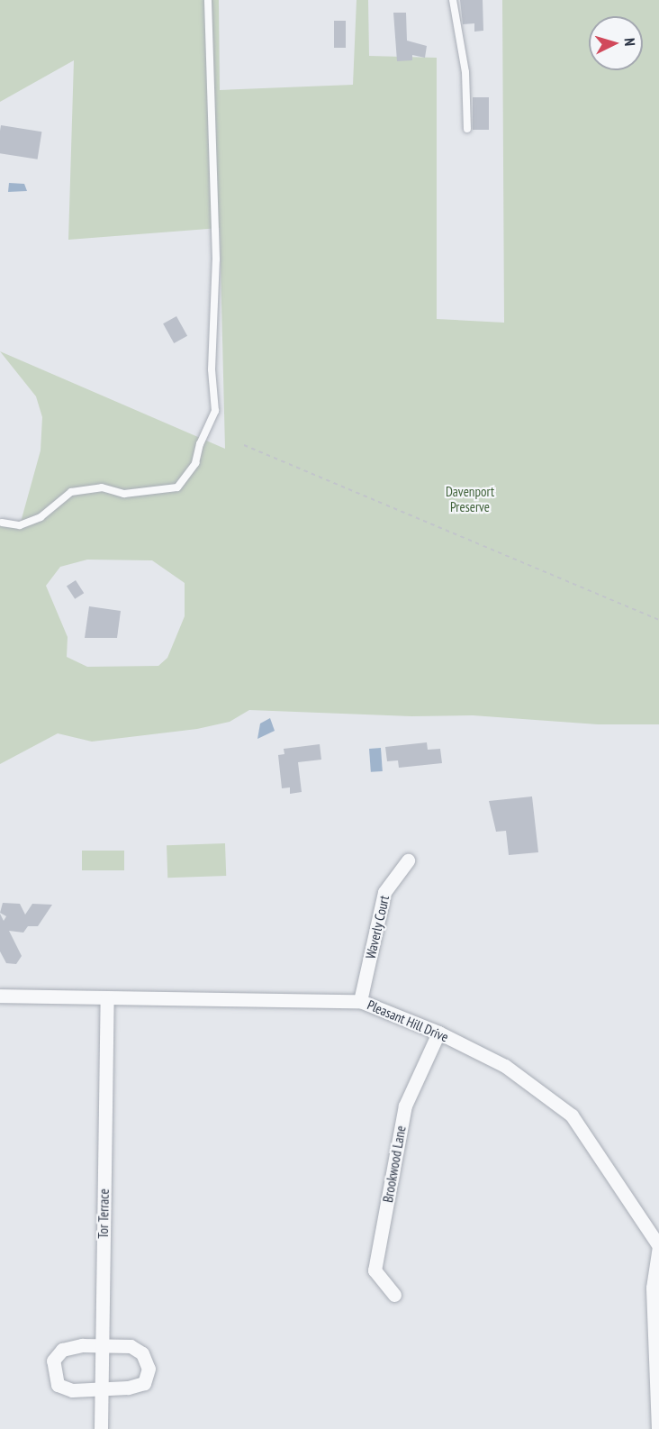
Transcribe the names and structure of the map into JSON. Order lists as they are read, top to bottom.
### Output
{
  "streets": {
    "street": [
      "Waverly Court",
      "Pleasant Hill Drive",
      "Brookwood Lane",
      "Tor Terrace"
    ]
  },
  "crossings": [
    ["Waverly Court", "Pleasant Hill Drive"],
    ["Pleasant Hill Drive", "Brookwood Lane"],
    ["Pleasant Hill Drive", "Tor Terrace"]
  ],
  "parks": ["Davenport Preserve"],
  "north": "right"
}
